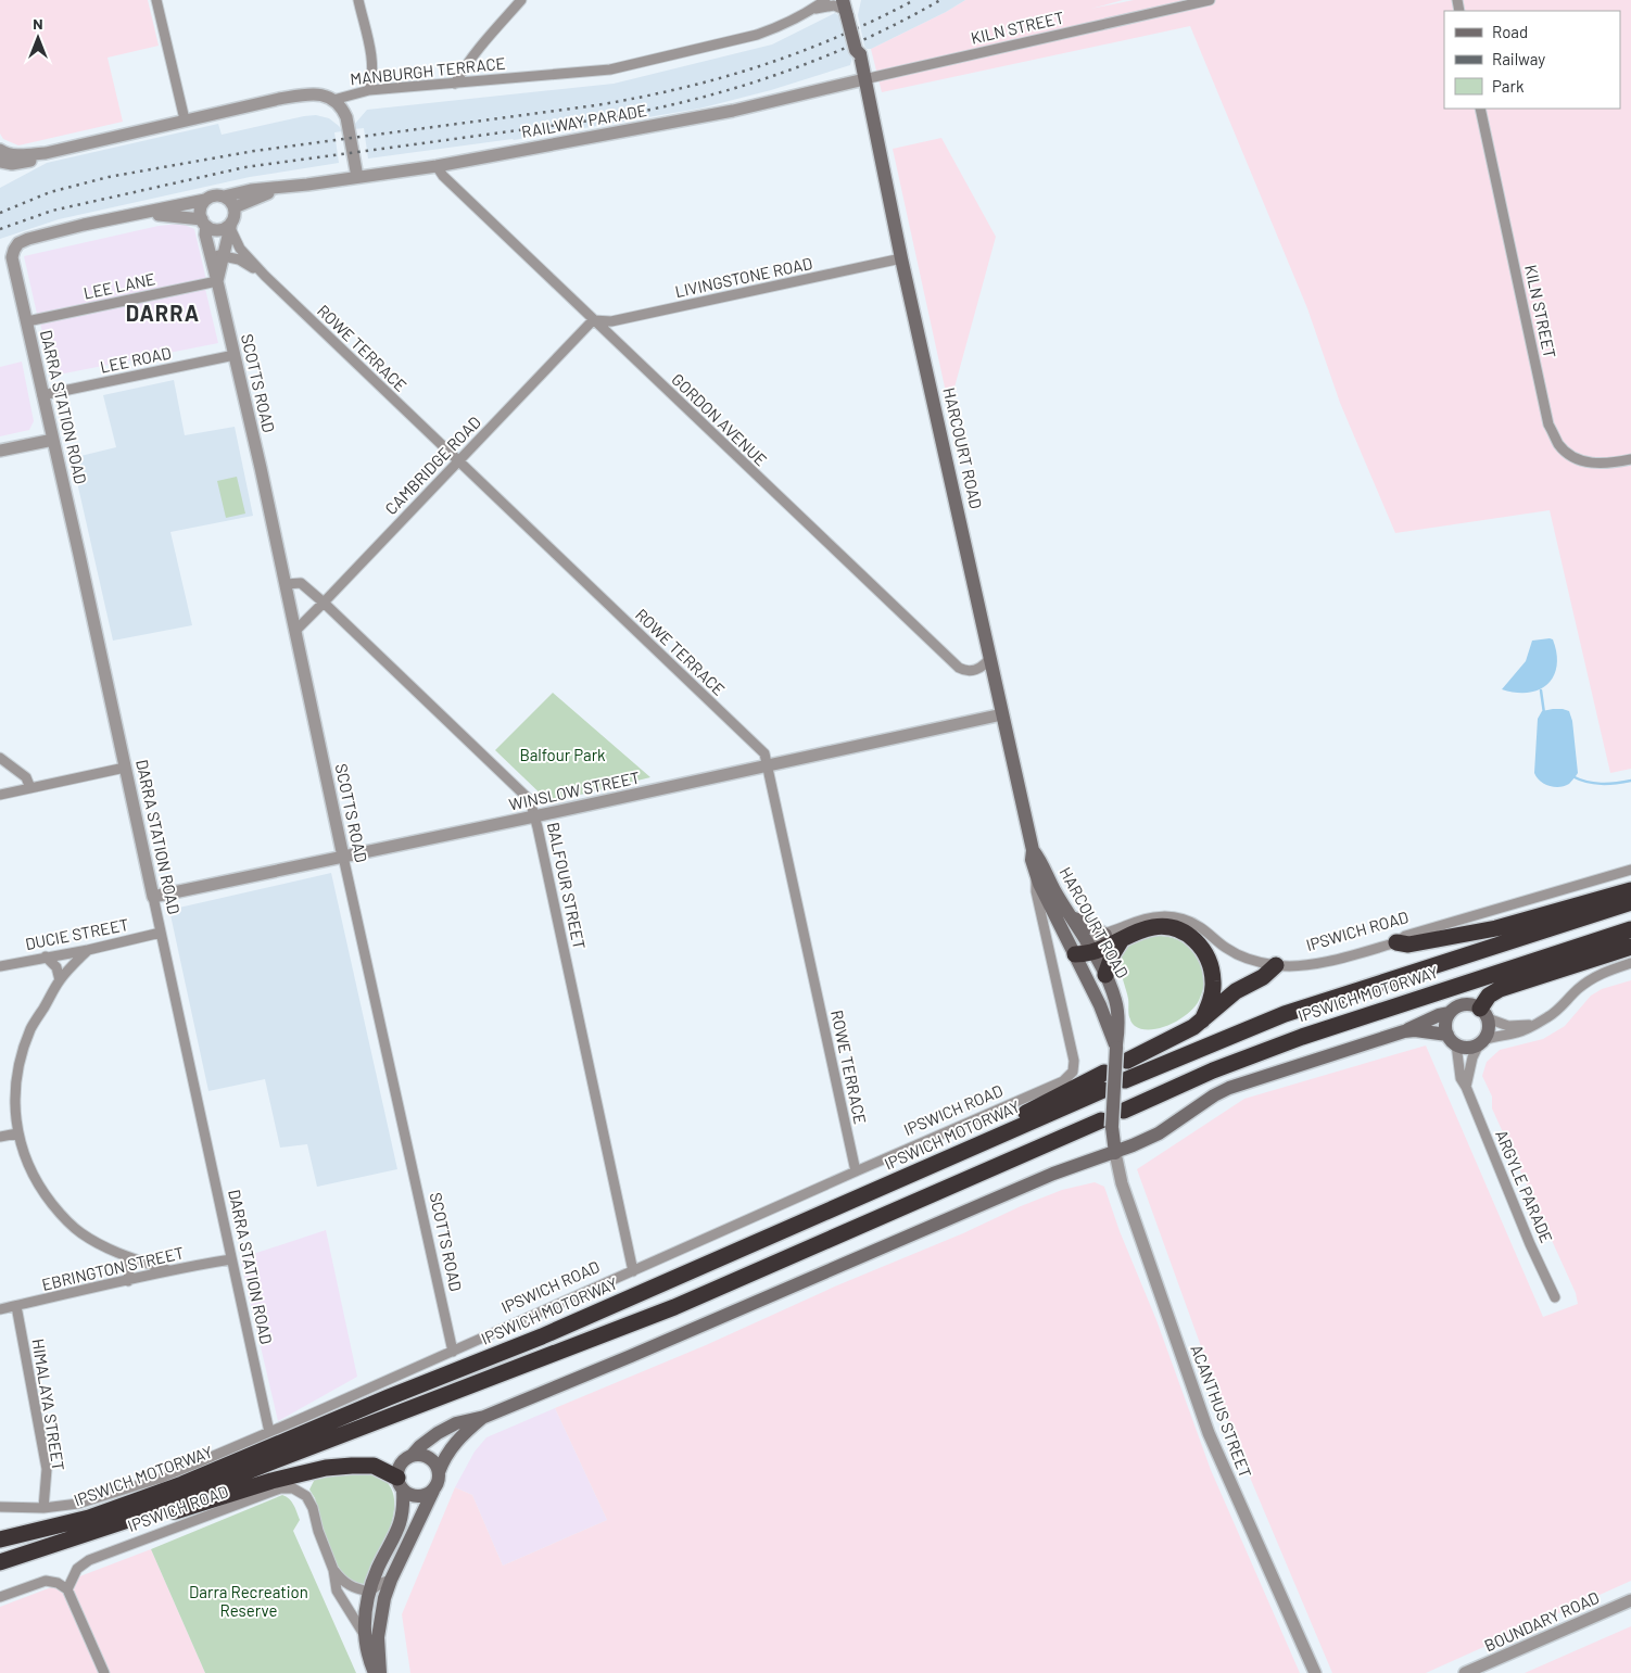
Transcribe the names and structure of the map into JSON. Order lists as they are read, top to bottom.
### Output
{
  "streets": {
    "highway": ["IPSWICH MOTORWAY"],
    "main road": ["HARCOURT ROAD"],
    "street": [
      "KILN STREET",
      "MANBURGH TERRACE",
      "RAILWAY PARADE",
      "LIVINGSTONE ROAD",
      "LEE LANE",
      "ROWE TERRACE",
      "LEE ROAD",
      "SCOTTS ROAD",
      "DARRA STATION ROAD",
      "GORDON AVENUE",
      "CAMBRIDGE ROAD",
      "WINSLOW STREET",
      "BALFOUR STREET",
      "IPSWICH ROAD",
      "DUCIE STREET",
      "ARGYLE PARADE",
      "EBRINGTON STREET",
      "HIMALAYA STREET",
      "ACANTHUS STREET",
      "BOUNDARY ROAD"
    ]
  },
  "crossings": [
    ["KILN STREET", "RAILWAY PARADE"],
    ["KILN STREET", "HARCOURT ROAD"],
    ["MANBURGH TERRACE", "HARCOURT ROAD"],
    ["RAILWAY PARADE", "ROWE TERRACE"],
    ["RAILWAY PARADE", "SCOTTS ROAD"],
    ["RAILWAY PARADE", "GORDON AVENUE"],
    ["RAILWAY PARADE", "HARCOURT ROAD"],
    ["LIVINGSTONE ROAD", "GORDON AVENUE"],
    ["LIVINGSTONE ROAD", "HARCOURT ROAD"],
    ["LIVINGSTONE ROAD", "CAMBRIDGE ROAD"],
    ["LEE LANE", "SCOTTS ROAD"],
    ["LEE LANE", "DARRA STATION ROAD"],
    ["ROWE TERRACE", "SCOTTS ROAD"],
    ["ROWE TERRACE", "CAMBRIDGE ROAD"],
    ["ROWE TERRACE", "WINSLOW STREET"],
    ["ROWE TERRACE", "IPSWICH ROAD"],
    ["LEE ROAD", "SCOTTS ROAD"],
    ["LEE ROAD", "DARRA STATION ROAD"],
    ["SCOTTS ROAD", "CAMBRIDGE ROAD"],
    ["SCOTTS ROAD", "WINSLOW STREET"],
    ["SCOTTS ROAD", "BALFOUR STREET"],
    ["SCOTTS ROAD", "IPSWICH ROAD"],
    ["DARRA STATION ROAD", "WINSLOW STREET"],
    ["DARRA STATION ROAD", "IPSWICH ROAD"],
    ["DARRA STATION ROAD", "DUCIE STREET"],
    ["DARRA STATION ROAD", "EBRINGTON STREET"],
    ["GORDON AVENUE", "HARCOURT ROAD"],
    ["GORDON AVENUE", "CAMBRIDGE ROAD"],
    ["HARCOURT ROAD", "WINSLOW STREET"],
    ["HARCOURT ROAD", "IPSWICH ROAD"],
    ["HARCOURT ROAD", "IPSWICH MOTORWAY"],
    ["HARCOURT ROAD", "ACANTHUS STREET"],
    ["CAMBRIDGE ROAD", "BALFOUR STREET"],
    ["WINSLOW STREET", "BALFOUR STREET"],
    ["BALFOUR STREET", "IPSWICH ROAD"],
    ["IPSWICH ROAD", "HIMALAYA STREET"],
    ["EBRINGTON STREET", "HIMALAYA STREET"]
  ],
  "districts": ["DARRA"],
  "parks": ["Balfour Park", "Darra Recreation Reserve"],
  "legend": ["Road", "Railway", "Park"],
  "north": "top"
}
